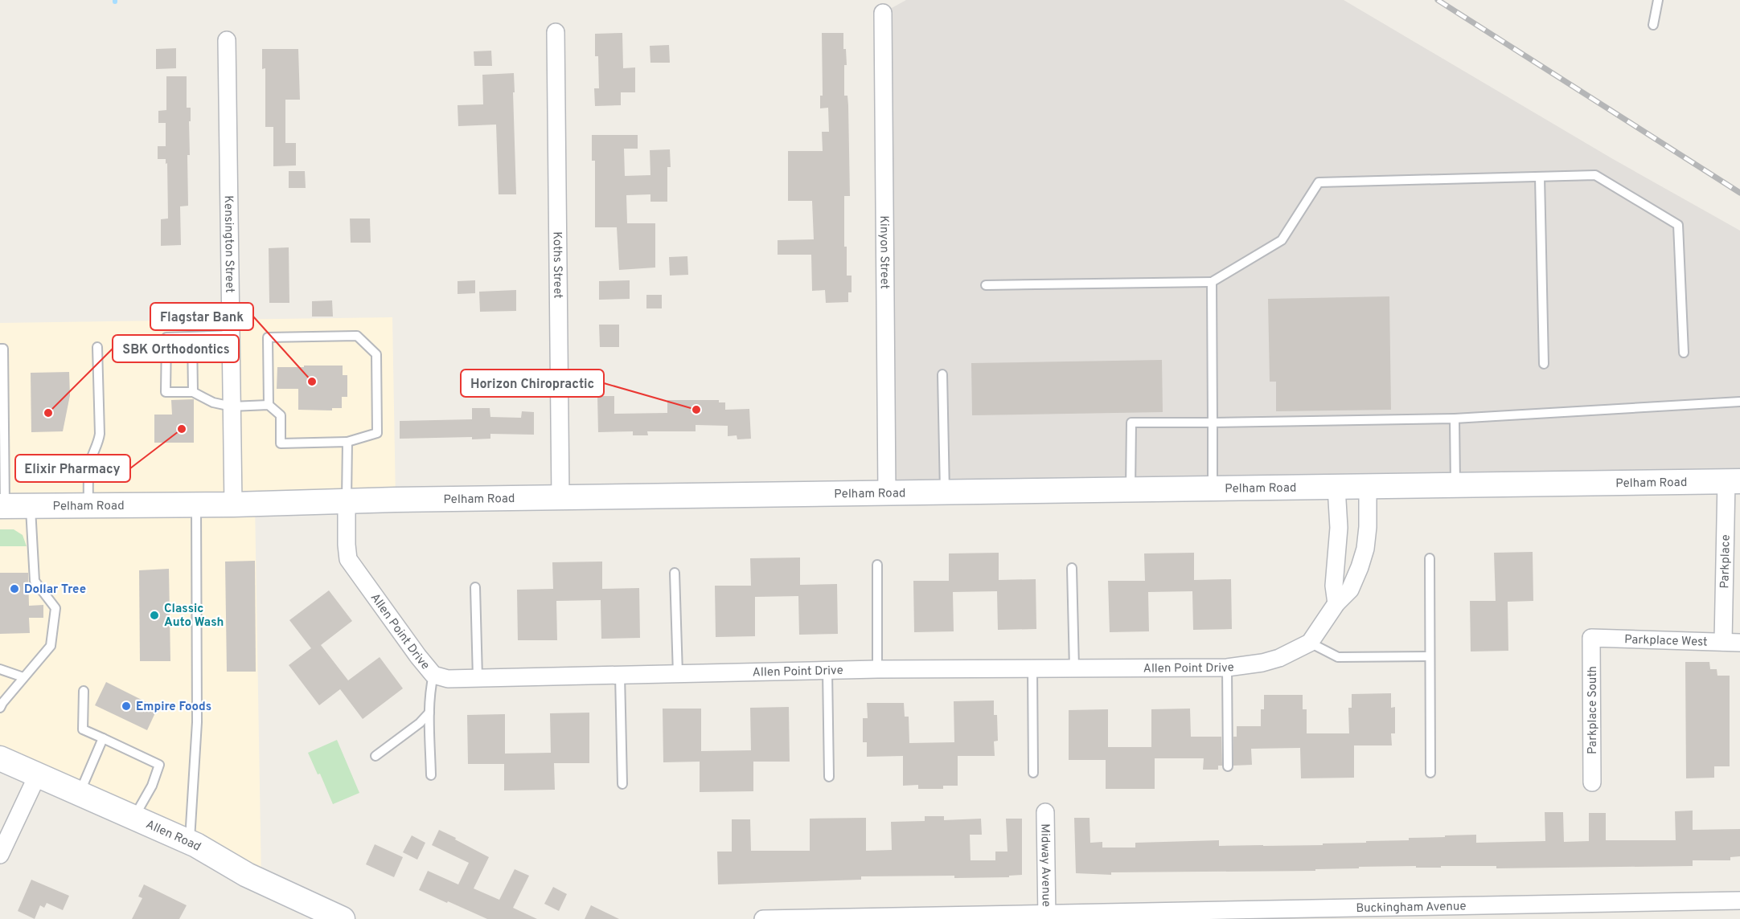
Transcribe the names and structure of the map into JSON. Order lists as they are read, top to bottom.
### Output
{
  "streets": {
    "main road": ["Pelham Road", "Allen Road"],
    "street": [
      "Kensington Street",
      "Kinyon Street",
      "Koths Street",
      "Parkplace",
      "Allen Point Drive",
      "Parkplace West",
      "Parkplace South",
      "Midway Avenue",
      "Buckingham Avenue"
    ]
  },
  "crossings": [
    ["Kensington Street", "Pelham Road"],
    ["Kinyon Street", "Pelham Road"],
    ["Koths Street", "Pelham Road"],
    ["Pelham Road", "Parkplace"],
    ["Pelham Road", "Allen Point Drive"],
    ["Parkplace", "Parkplace West"],
    ["Parkplace West", "Parkplace South"],
    ["Midway Avenue", "Buckingham Avenue"]
  ],
  "places": [
    "Flagstar Bank",
    "Horizon Chiropractic",
    "SBK Orthodontics",
    "Elixir Pharmacy",
    "Dollar Tree",
    "Classic Auto Wash",
    "Empire Foods"
  ]
}
